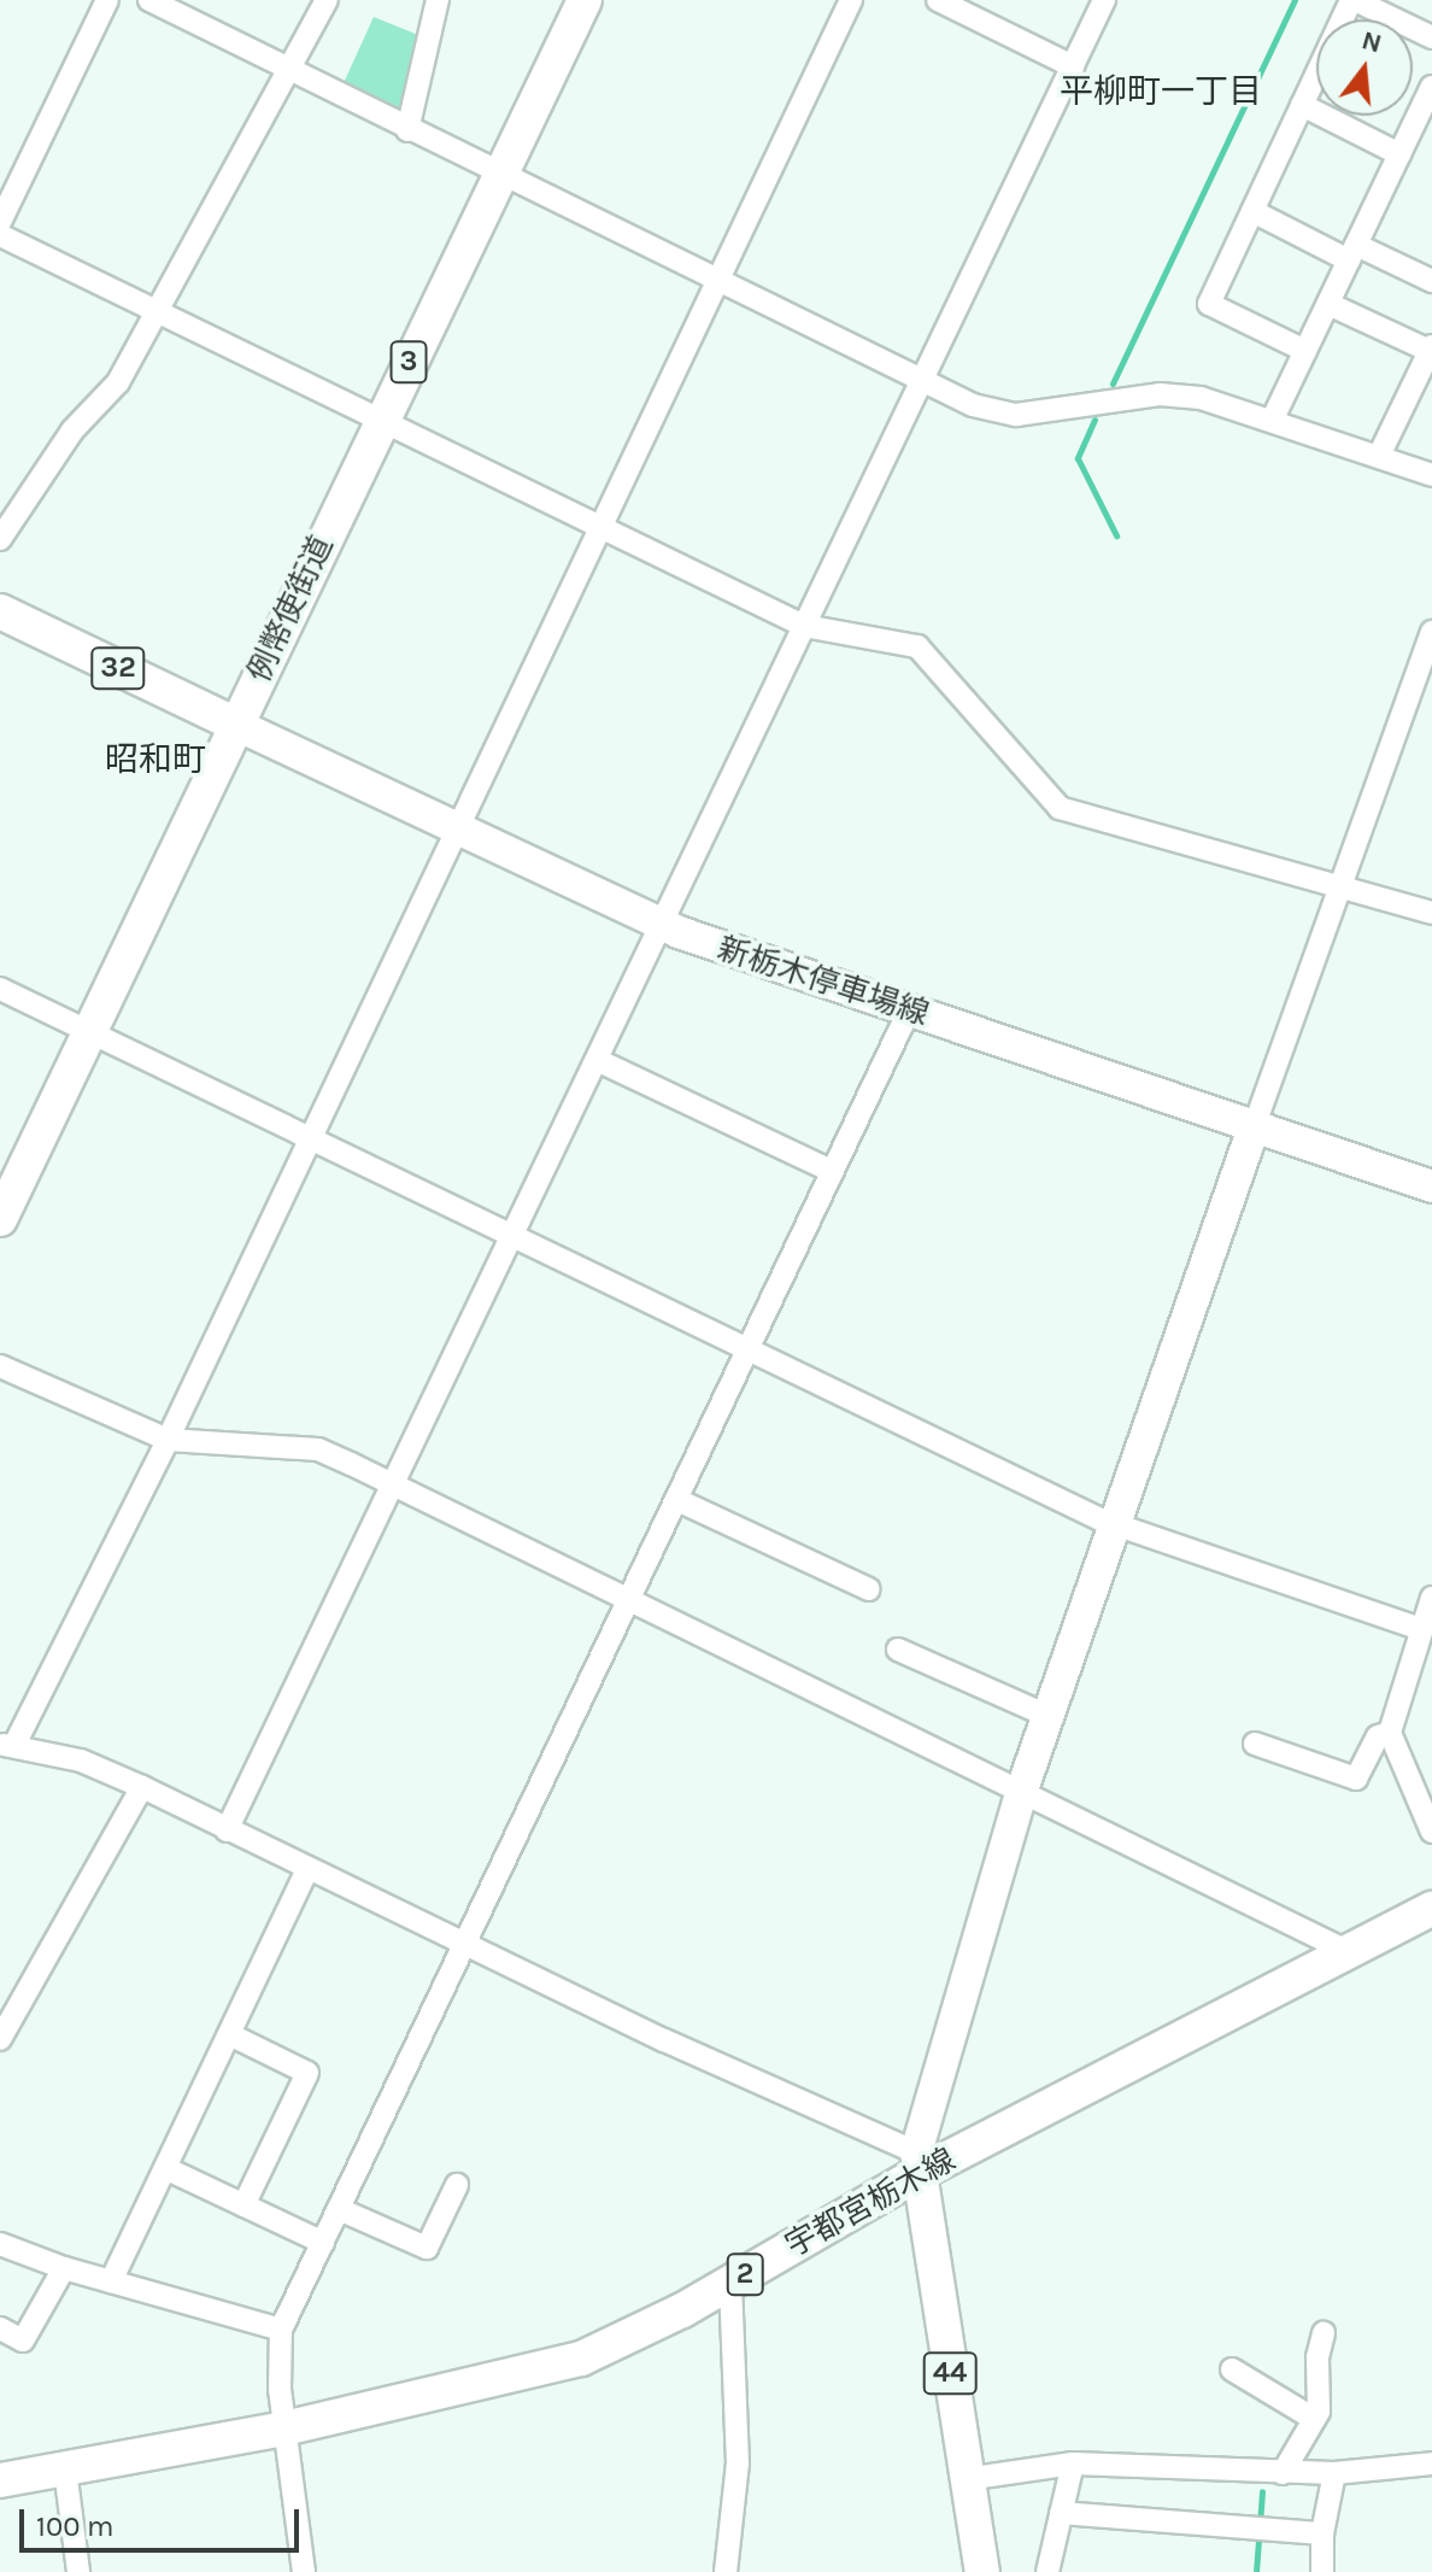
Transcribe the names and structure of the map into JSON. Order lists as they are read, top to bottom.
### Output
{
  "streets": {
    "main road": [
      "3",
      "例幣使街道",
      "32",
      "新栃木停車場線",
      "宇都宮栃木線",
      "2",
      "44"
    ]
  },
  "crossings": [
    ["例幣使街道", "32"],
    ["例幣使街道", "新栃木停車場線"],
    ["32", "新栃木停車場線"],
    ["宇都宮栃木線", "44"]
  ],
  "districts": ["平柳町一丁目", "昭和町"],
  "scale_bar": "100 m",
  "north": "top"
}
